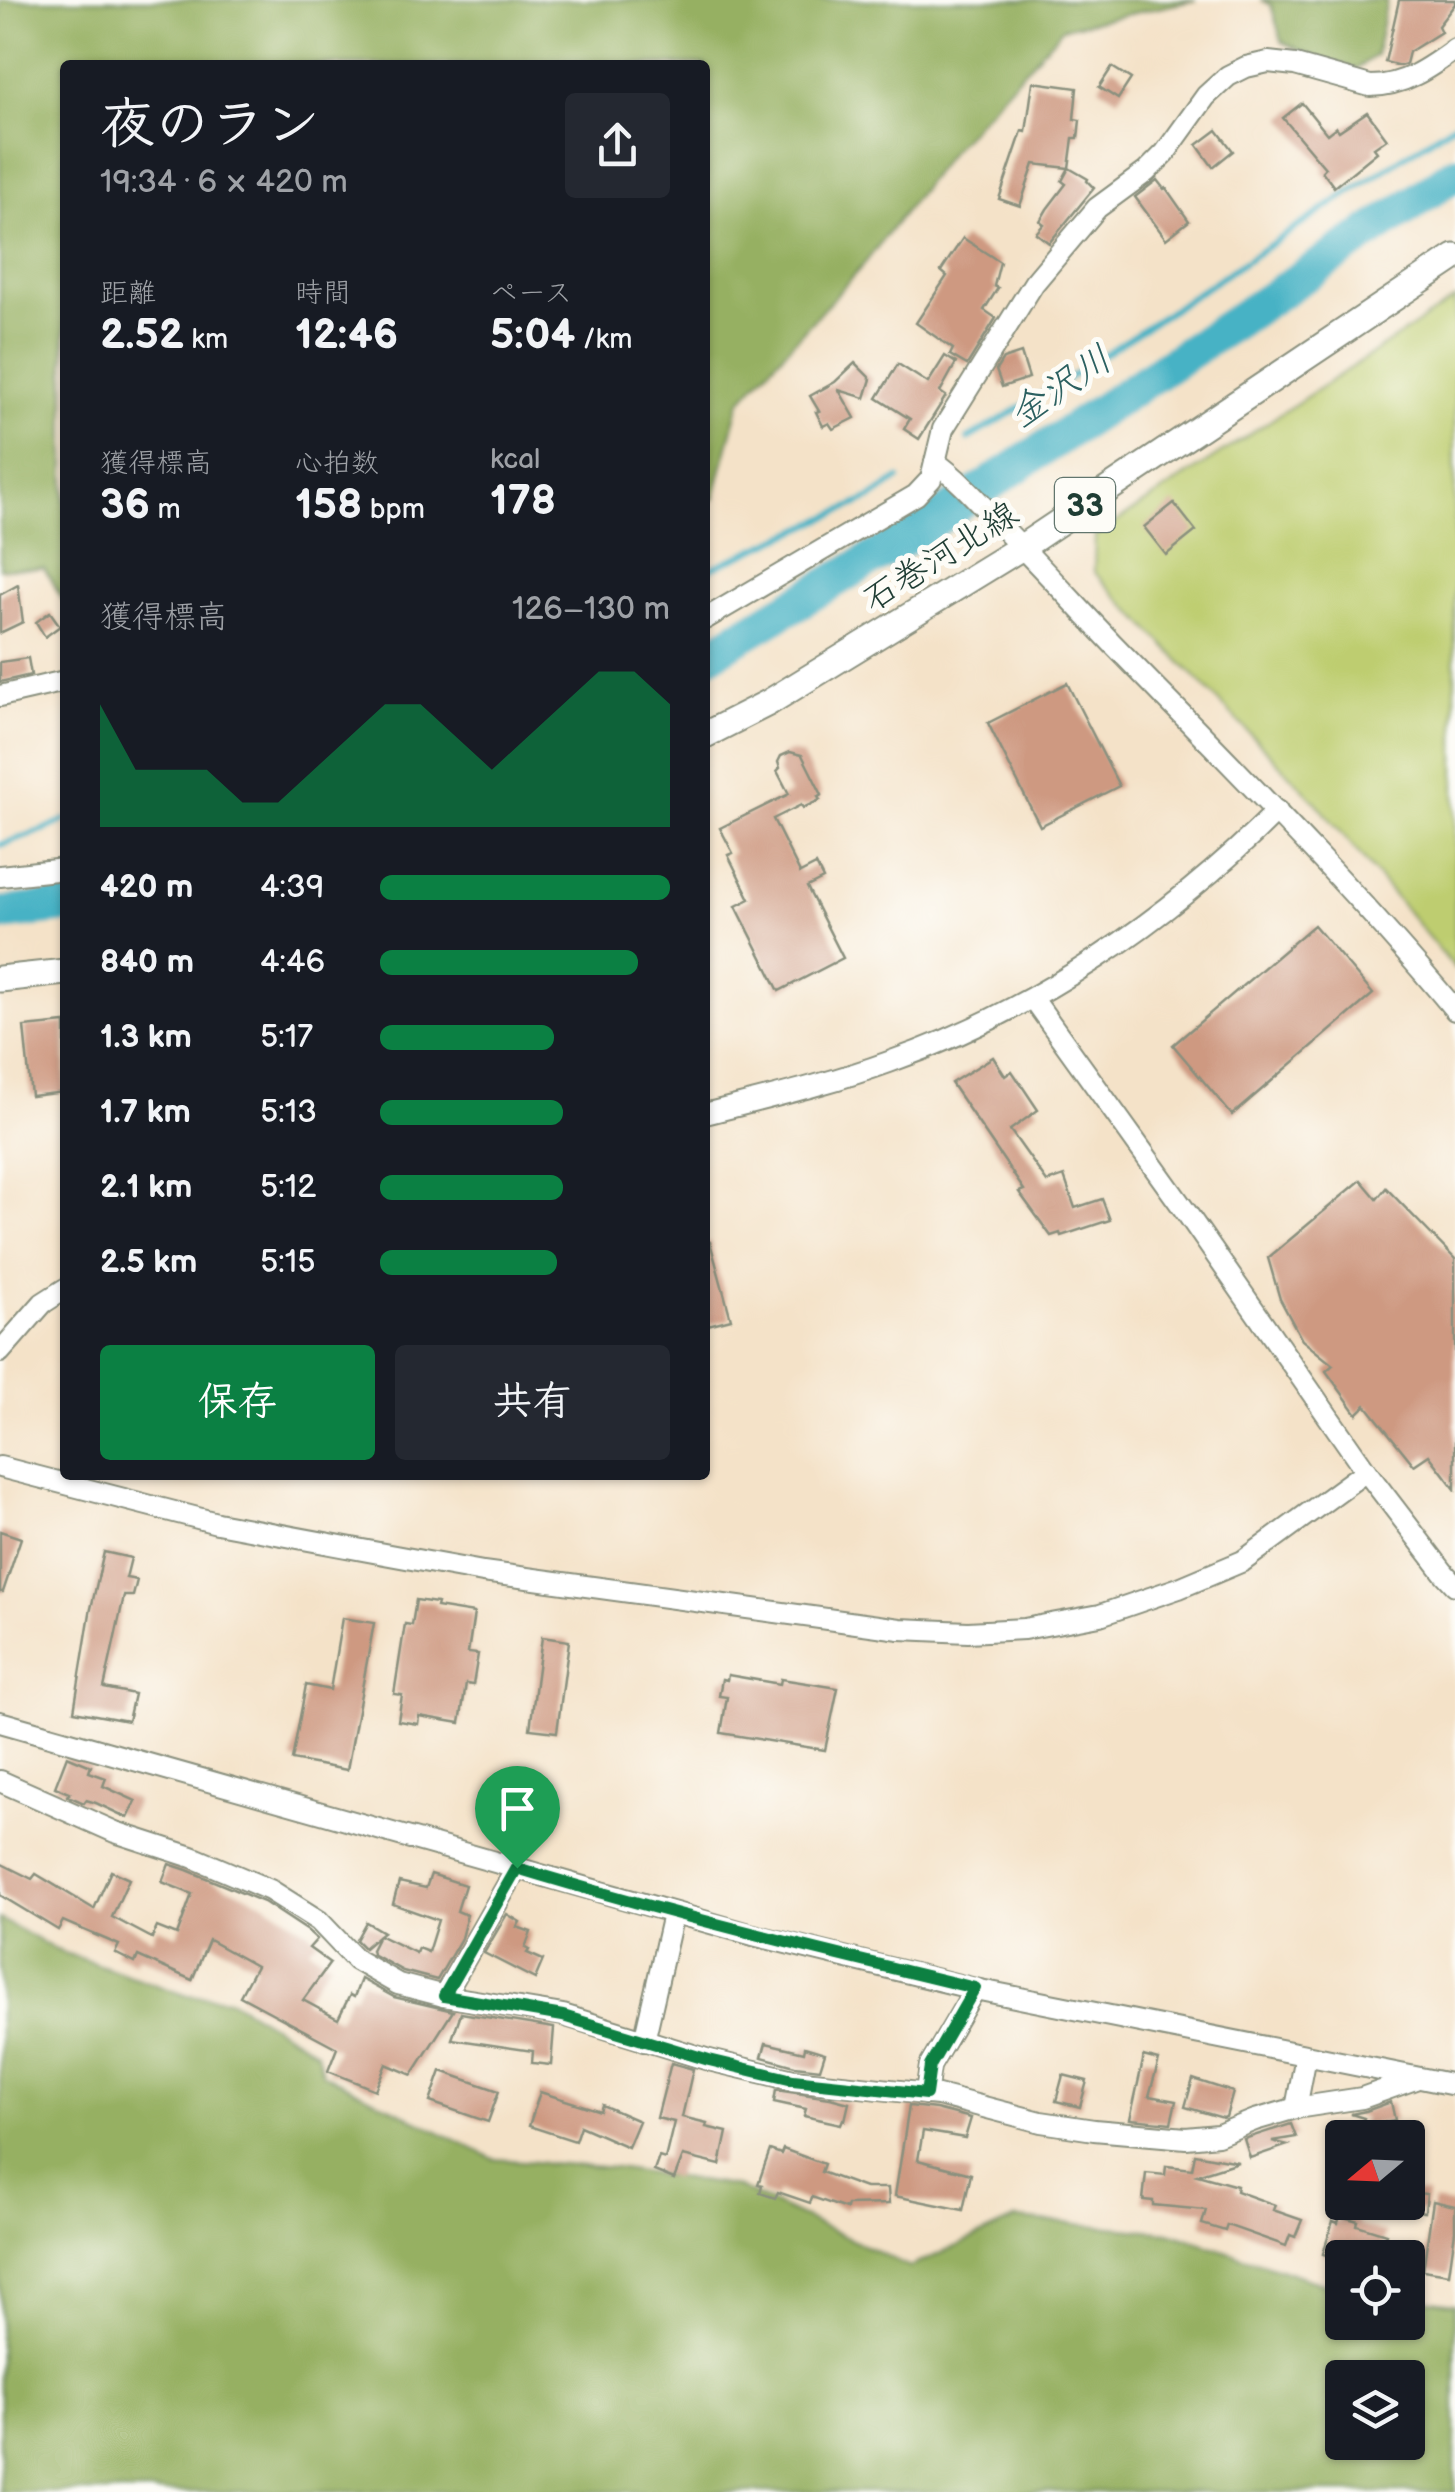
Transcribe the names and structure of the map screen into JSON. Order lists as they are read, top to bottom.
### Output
{
  "streets": {
    "main road": ["33", "石巻河北線"]
  },
  "water": ["金沢川"],
  "north": "left",
  "page": {
    "heading": ["夜のラン", "19:34 · 6 × 420 m"],
    "stats": [
      ["距離", "2.52 km"],
      ["時間", "12:46"],
      ["ペース", "5:04 /km"],
      ["獲得標高", "36 m"],
      ["心拍数", "158 bpm"],
      ["kcal", "178"]
    ],
    "chart": ["獲得標高", "126–130 m"],
    "list": [
      {
        "name": "420 m",
        "note": "4:39"
      },
      {
        "name": "840 m",
        "note": "4:46"
      },
      {
        "name": "1.3 km",
        "note": "5:17"
      },
      {
        "name": "1.7 km",
        "note": "5:13"
      },
      {
        "name": "2.1 km",
        "note": "5:12"
      },
      {
        "name": "2.5 km",
        "note": "5:15"
      }
    ],
    "buttons": ["保存", "共有"]
  }
}
